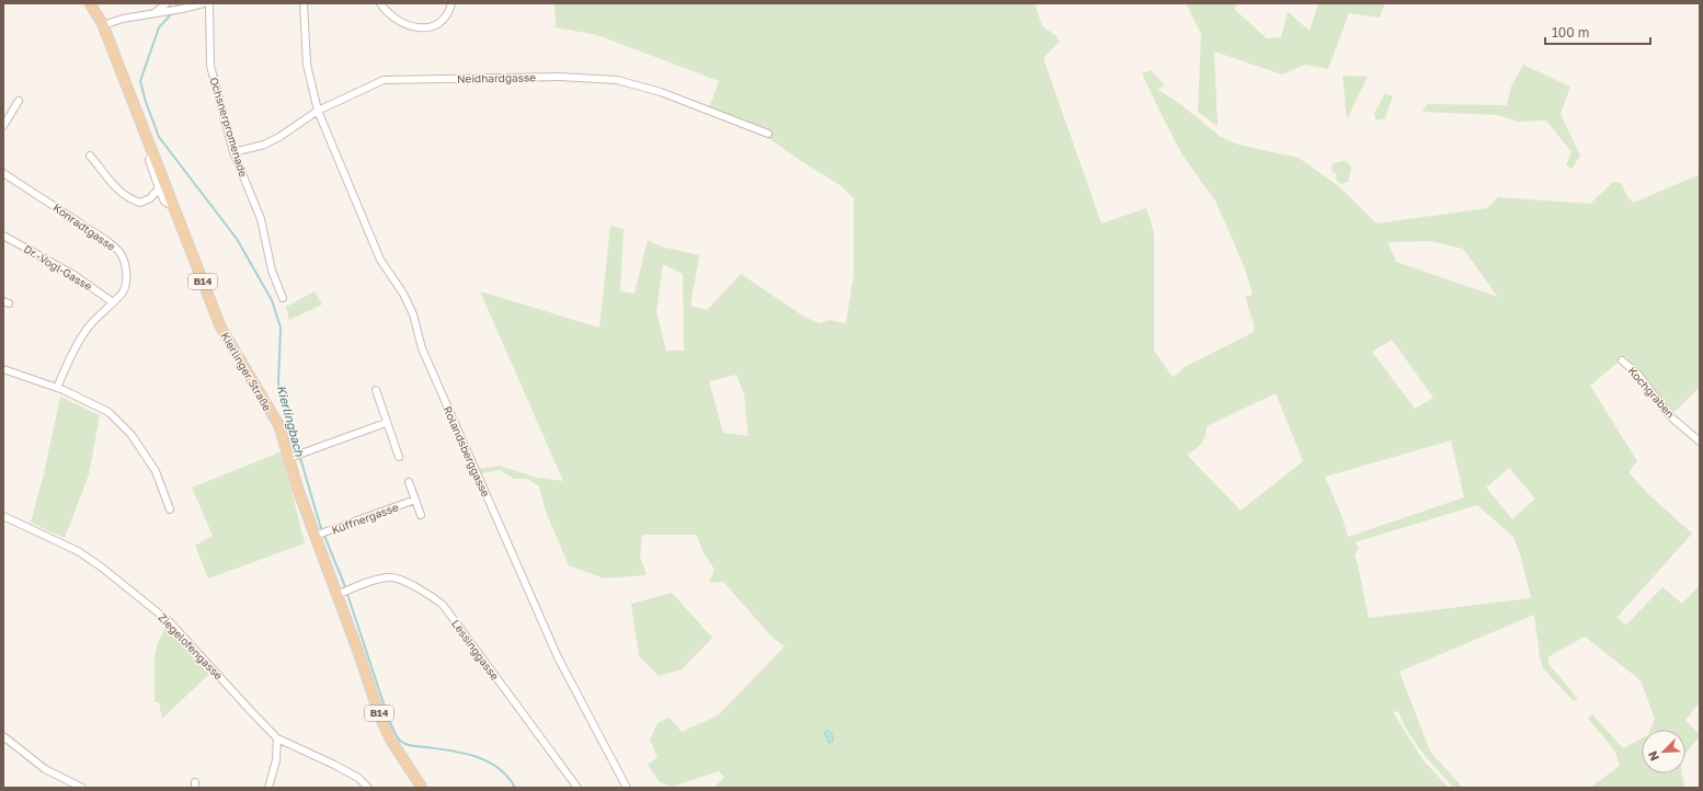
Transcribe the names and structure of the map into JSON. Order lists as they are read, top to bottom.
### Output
{
  "streets": {
    "main road": ["B14", "Kierlinger Straße"],
    "street": [
      "Neidhardgasse",
      "Ochsnerpromenade",
      "Konradtgasse",
      "Dr.-Vogl-Gasse",
      "Kochgraben",
      "Rolandsberggasse",
      "Küffnergasse",
      "Ziegelofengasse",
      "Lessinggasse"
    ]
  },
  "crossings": [
    ["Neidhardgasse", "Ochsnerpromenade"],
    ["Neidhardgasse", "Rolandsberggasse"],
    ["Konradtgasse", "Dr.-Vogl-Gasse"],
    ["Kierlinger Straße", "Küffnergasse"],
    ["Kierlinger Straße", "Lessinggasse"]
  ],
  "water": ["Kierlingbach"],
  "scale_bar": "100 m",
  "north": "bottom left"
}
